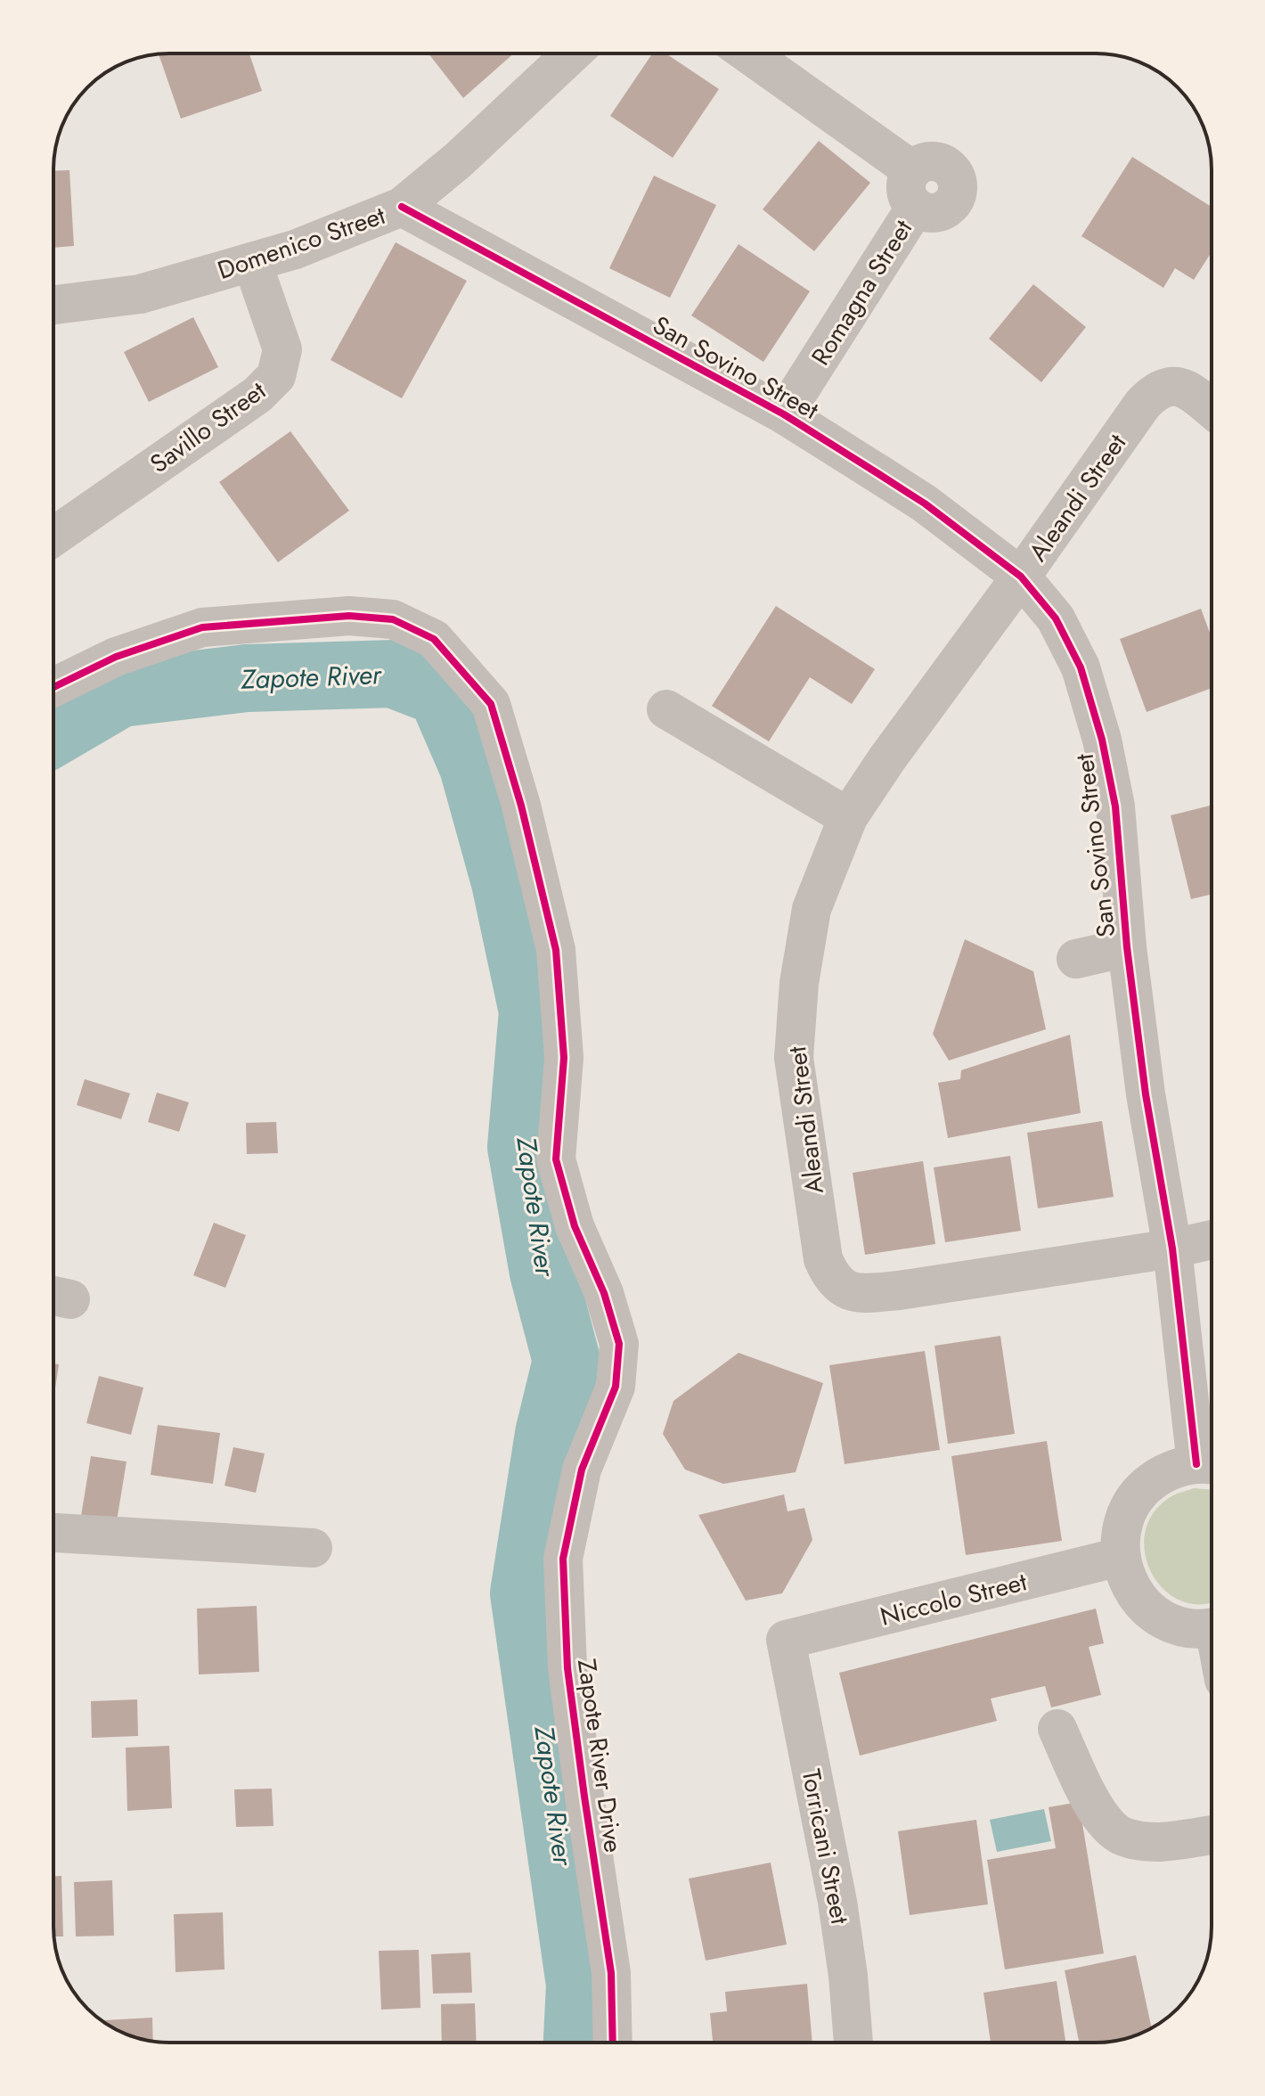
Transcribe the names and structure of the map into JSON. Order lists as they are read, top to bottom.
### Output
{
  "streets": {
    "street": [
      "Domenico Street",
      "Romagna Street",
      "San Sovino Street",
      "Savillo Street",
      "Aleandi Street",
      "Niccolo Street",
      "Zapote River Drive",
      "Torricani Street"
    ]
  },
  "crossings": [
    ["Domenico Street", "San Sovino Street"],
    ["Domenico Street", "Savillo Street"],
    ["Romagna Street", "San Sovino Street"],
    ["San Sovino Street", "Aleandi Street"],
    ["Niccolo Street", "Torricani Street"]
  ],
  "water": ["Zapote River"]
}
